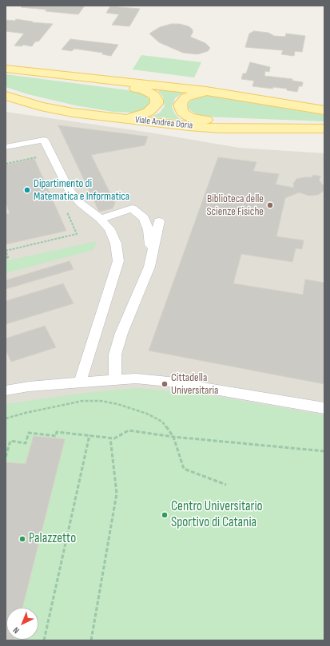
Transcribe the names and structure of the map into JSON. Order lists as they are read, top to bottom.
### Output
{
  "streets": {
    "main road": ["Viale Andrea Doria"]
  },
  "places": [
    "Dipartimento di Matematica e Informatica",
    "Biblioteca delle Scienze Fisiche",
    "Cittadella Universitaria",
    "Centro Universitario Sportivo di Catania",
    "Palazzetto"
  ],
  "north": "bottom left"
}
